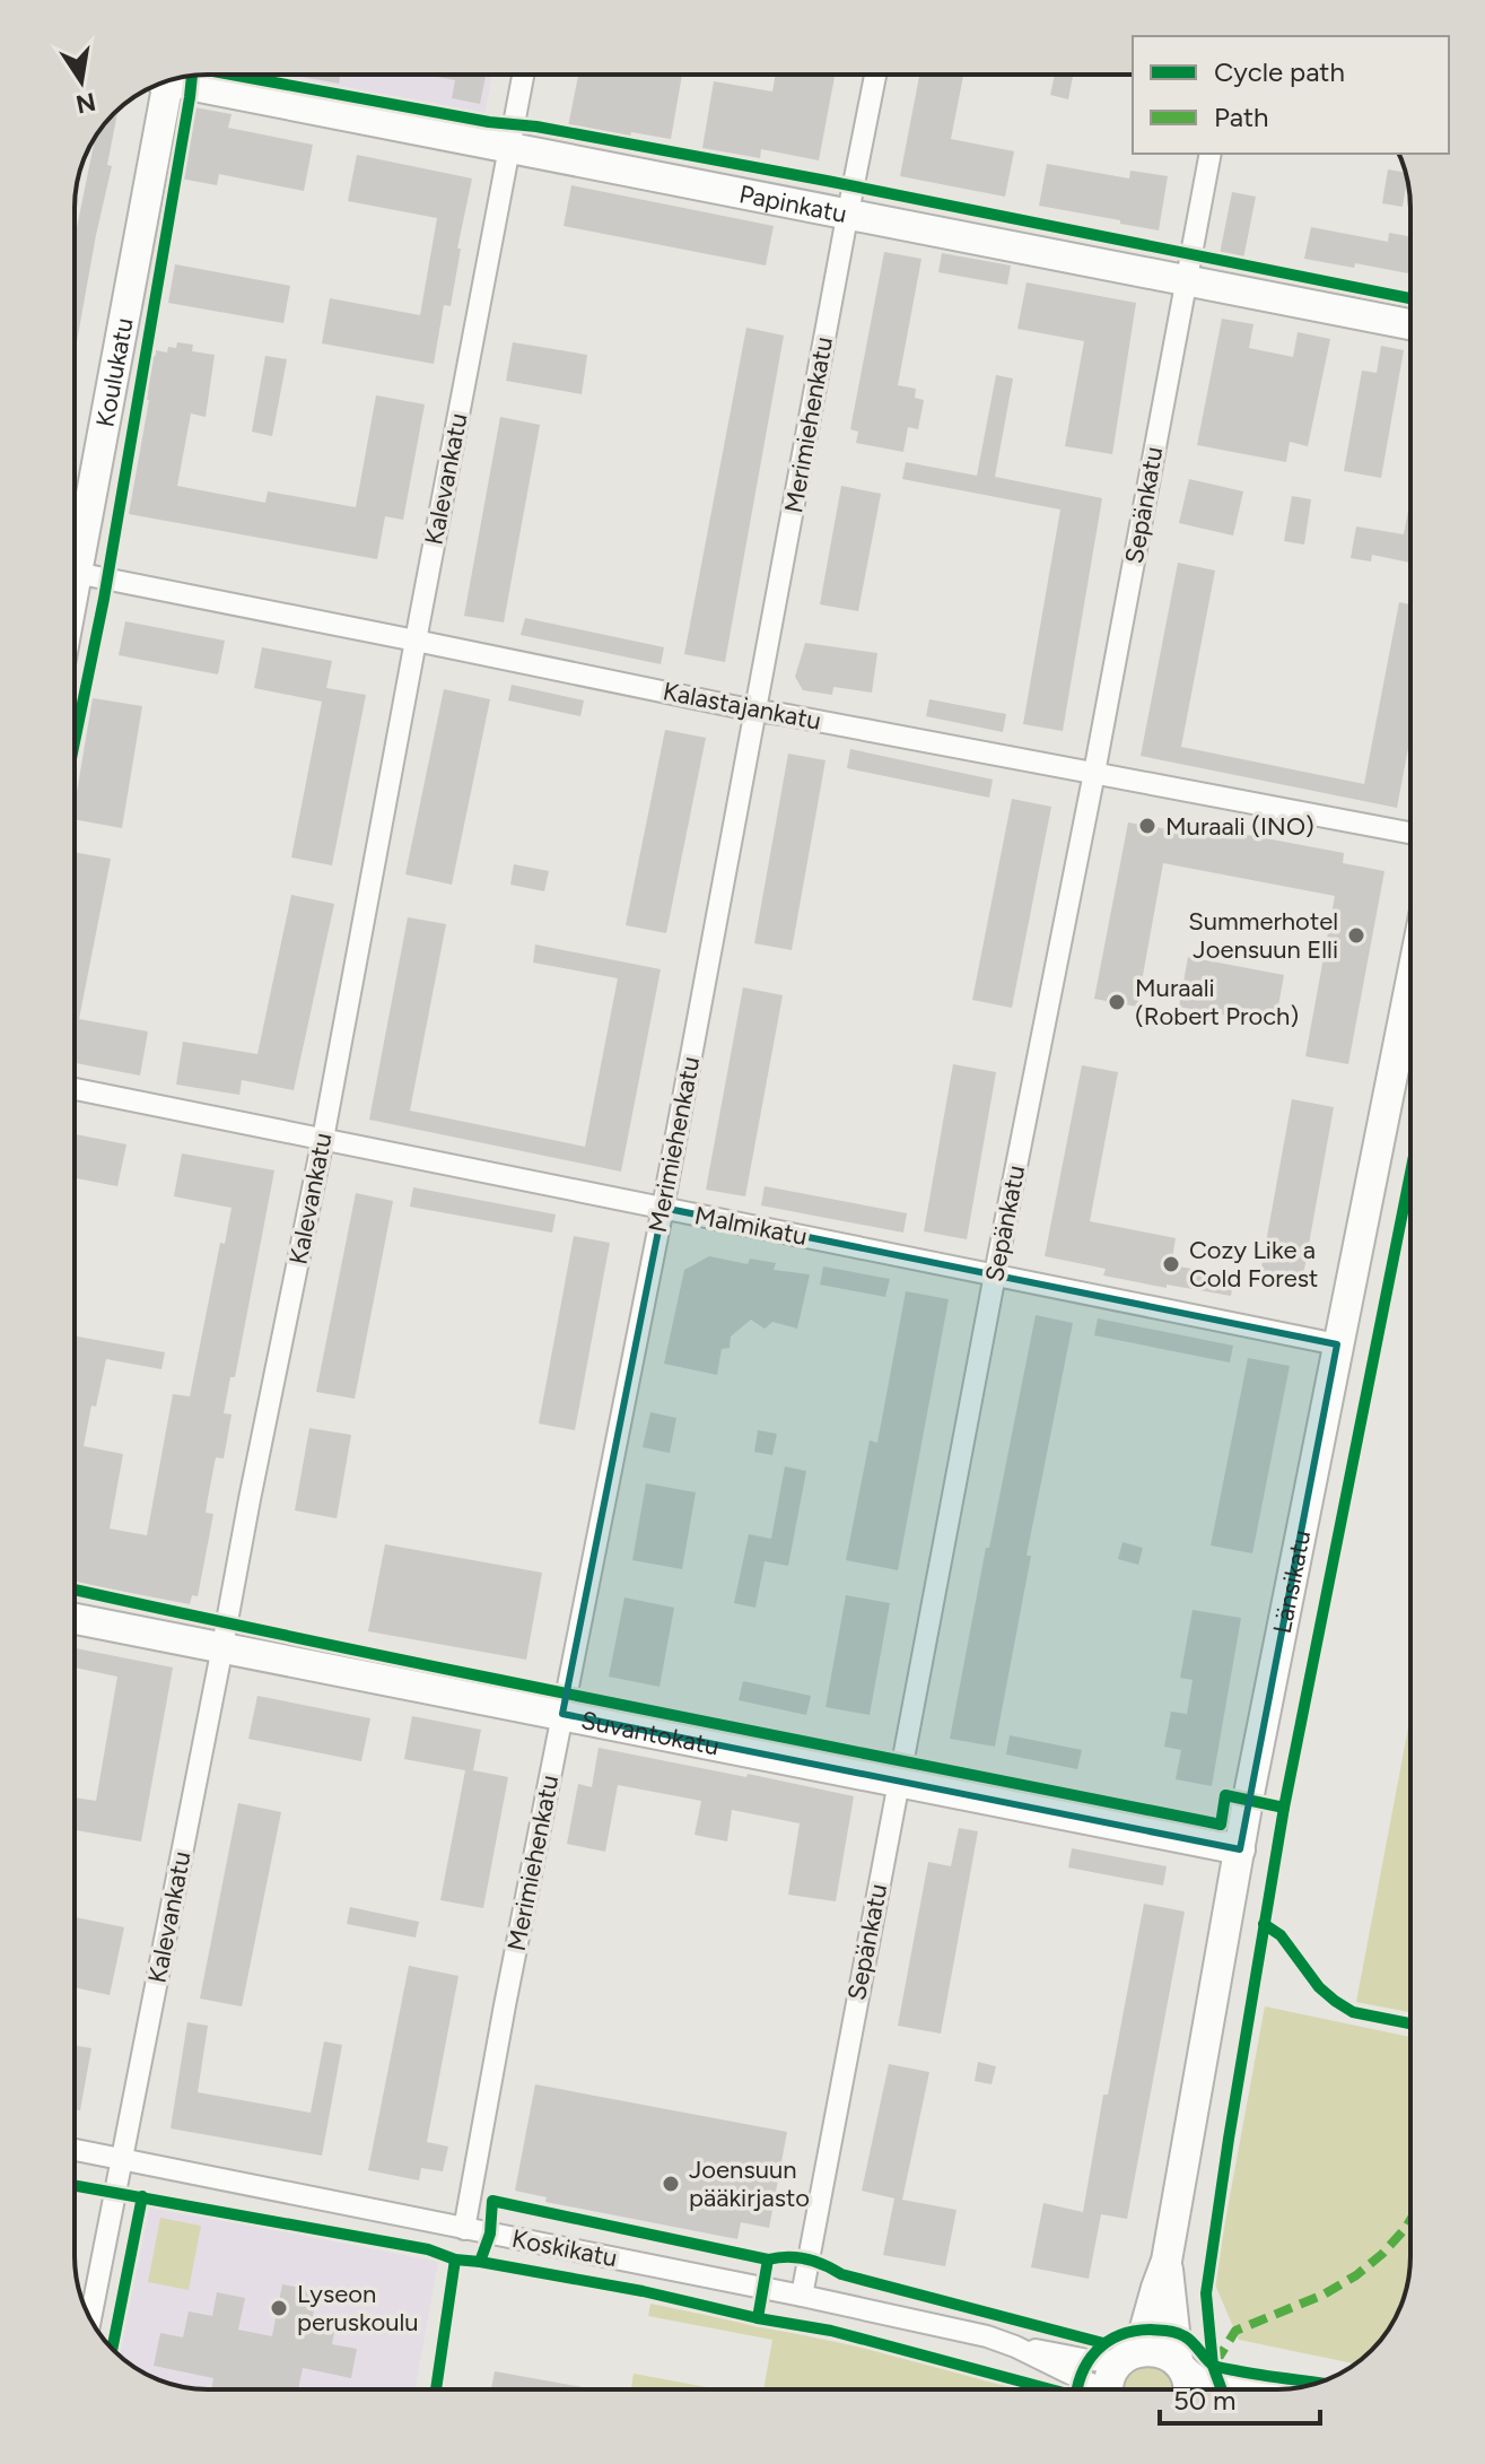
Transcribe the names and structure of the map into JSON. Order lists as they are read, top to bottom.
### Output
{
  "streets": {
    "street": [
      "Papinkatu",
      "Koulukatu",
      "Merimiehenkatu",
      "Kalevankatu",
      "Sepänkatu",
      "Kalastajankatu",
      "Malmikatu",
      "Länsikatu",
      "Suvantokatu",
      "Koskikatu"
    ]
  },
  "crossings": [
    ["Papinkatu", "Merimiehenkatu"],
    ["Papinkatu", "Kalevankatu"],
    ["Papinkatu", "Sepänkatu"],
    ["Merimiehenkatu", "Kalastajankatu"],
    ["Merimiehenkatu", "Malmikatu"],
    ["Merimiehenkatu", "Suvantokatu"],
    ["Merimiehenkatu", "Koskikatu"],
    ["Kalevankatu", "Kalastajankatu"],
    ["Kalevankatu", "Malmikatu"],
    ["Kalevankatu", "Suvantokatu"],
    ["Kalevankatu", "Koskikatu"],
    ["Sepänkatu", "Kalastajankatu"],
    ["Sepänkatu", "Malmikatu"],
    ["Sepänkatu", "Suvantokatu"],
    ["Sepänkatu", "Koskikatu"],
    ["Malmikatu", "Länsikatu"],
    ["Länsikatu", "Suvantokatu"],
    ["Länsikatu", "Koskikatu"]
  ],
  "places": [
    "Muraali (INO)",
    "Summerhotel Joensuun Elli",
    "Muraali (Robert Proch)",
    "Cozy Like a Cold Forest",
    "Joensuun pääkirjasto",
    "Lyseon peruskoulu"
  ],
  "legend": ["Cycle path", "Path"],
  "scale_bar": "50 m",
  "north": "bottom"
}
